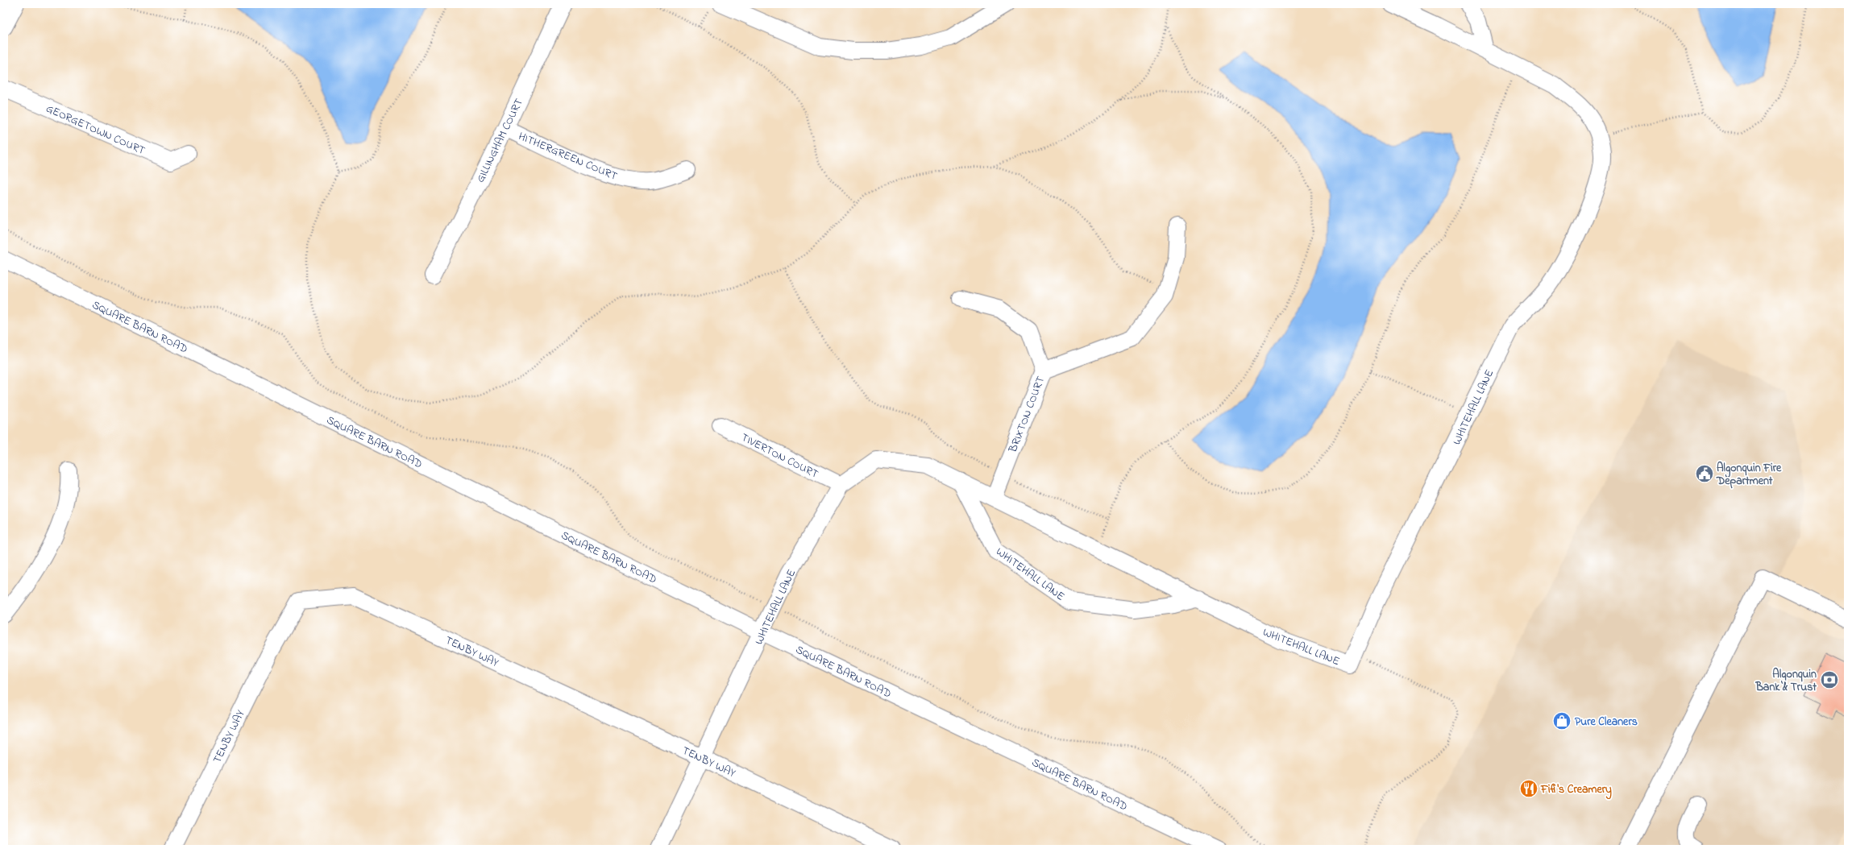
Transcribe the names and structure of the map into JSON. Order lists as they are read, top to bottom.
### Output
{
  "streets": {
    "street": [
      "GEORGETOWN COURT",
      "GILLINGHAM COURT",
      "HITHERGREEN COURT",
      "SQUARE BARN ROAD",
      "WHITEHALL LANE",
      "BRIXTON COURT",
      "TIVERTON COURT",
      "TENBY WAY"
    ]
  },
  "crossings": [
    ["GILLINGHAM COURT", "HITHERGREEN COURT"],
    ["SQUARE BARN ROAD", "WHITEHALL LANE"],
    ["WHITEHALL LANE", "BRIXTON COURT"],
    ["WHITEHALL LANE", "TIVERTON COURT"],
    ["WHITEHALL LANE", "TENBY WAY"]
  ],
  "places": {
    "public building": ["Algonquin Fire Department"],
    "bank": ["Algonquin Bank & Trust"],
    "shop": ["Pure Cleaners"],
    "restaurant": ["Fifi's Creamery"]
  }
}
